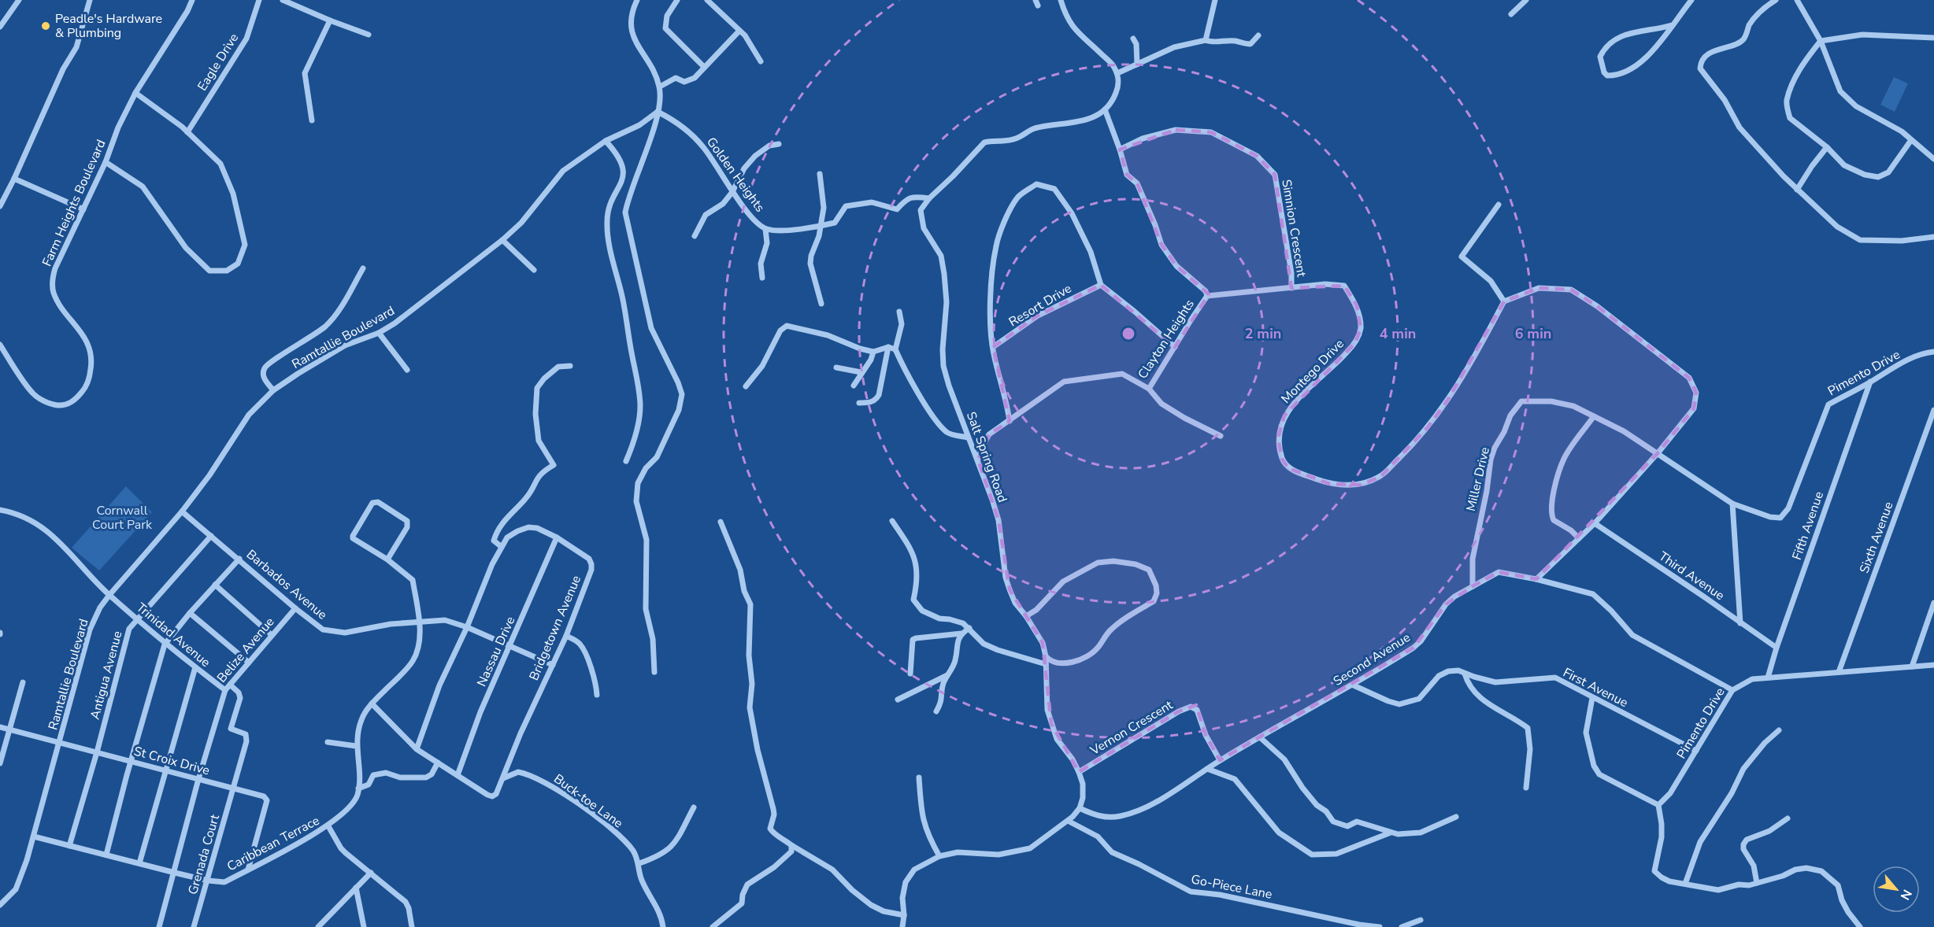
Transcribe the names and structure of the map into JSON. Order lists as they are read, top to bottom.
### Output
{
  "streets": {
    "street": [
      "Eagle Drive",
      "Golden Heights",
      "Farm Heights Boulevard",
      "Simnion Crescent",
      "Resort Drive",
      "Ramtallie Boulevard",
      "Clayton Heights",
      "Montego Drive",
      "Pimento Drive",
      "Salt Spring Road",
      "Miller Drive",
      "Fifth Avenue",
      "Sixth Avenue",
      "Third Avenue",
      "Barbados Avenue",
      "Bridgetown Avenue",
      "Trinidad Avenue",
      "Belize Avenue",
      "Nassau Drive",
      "Second Avenue",
      "Antigua Avenue",
      "First Avenue",
      "Vernon Crescent",
      "St Croix Drive",
      "Buck-toe Lane",
      "Caribbean Terrace",
      "Grenada Court",
      "Go-Piece Lane"
    ]
  },
  "crossings": [
    ["Golden Heights", "Ramtallie Boulevard"],
    ["Golden Heights", "Salt Spring Road"],
    ["Simnion Crescent", "Montego Drive"],
    ["Ramtallie Boulevard", "Barbados Avenue"],
    ["Ramtallie Boulevard", "Trinidad Avenue"],
    ["Ramtallie Boulevard", "St Croix Drive"],
    ["Ramtallie Boulevard", "Caribbean Terrace"],
    ["Clayton Heights", "Salt Spring Road"],
    ["Pimento Drive", "Miller Drive"],
    ["Pimento Drive", "Fifth Avenue"],
    ["Pimento Drive", "Sixth Avenue"],
    ["Pimento Drive", "Second Avenue"],
    ["Pimento Drive", "First Avenue"],
    ["Salt Spring Road", "Second Avenue"],
    ["Salt Spring Road", "Vernon Crescent"],
    ["Miller Drive", "Second Avenue"],
    ["Fifth Avenue", "Third Avenue"],
    ["Barbados Avenue", "Bridgetown Avenue"],
    ["Barbados Avenue", "Belize Avenue"],
    ["Barbados Avenue", "Nassau Drive"],
    ["Barbados Avenue", "Antigua Avenue"],
    ["Barbados Avenue", "Caribbean Terrace"],
    ["Bridgetown Avenue", "Nassau Drive"],
    ["Bridgetown Avenue", "Buck-toe Lane"],
    ["Trinidad Avenue", "Belize Avenue"],
    ["Trinidad Avenue", "Antigua Avenue"],
    ["Belize Avenue", "St Croix Drive"],
    ["Belize Avenue", "Caribbean Terrace"],
    ["Belize Avenue", "Grenada Court"],
    ["Second Avenue", "First Avenue"],
    ["Second Avenue", "Vernon Crescent"],
    ["Antigua Avenue", "St Croix Drive"],
    ["Antigua Avenue", "Caribbean Terrace"],
    ["St Croix Drive", "Caribbean Terrace"],
    ["St Croix Drive", "Grenada Court"],
    ["Caribbean Terrace", "Grenada Court"]
  ],
  "parks": ["Cornwall Court Park"],
  "places": ["Peadle's Hardware & Plumbing"],
  "north": "bottom right",
  "rings": ["2 min", "4 min", "6 min"]
}
